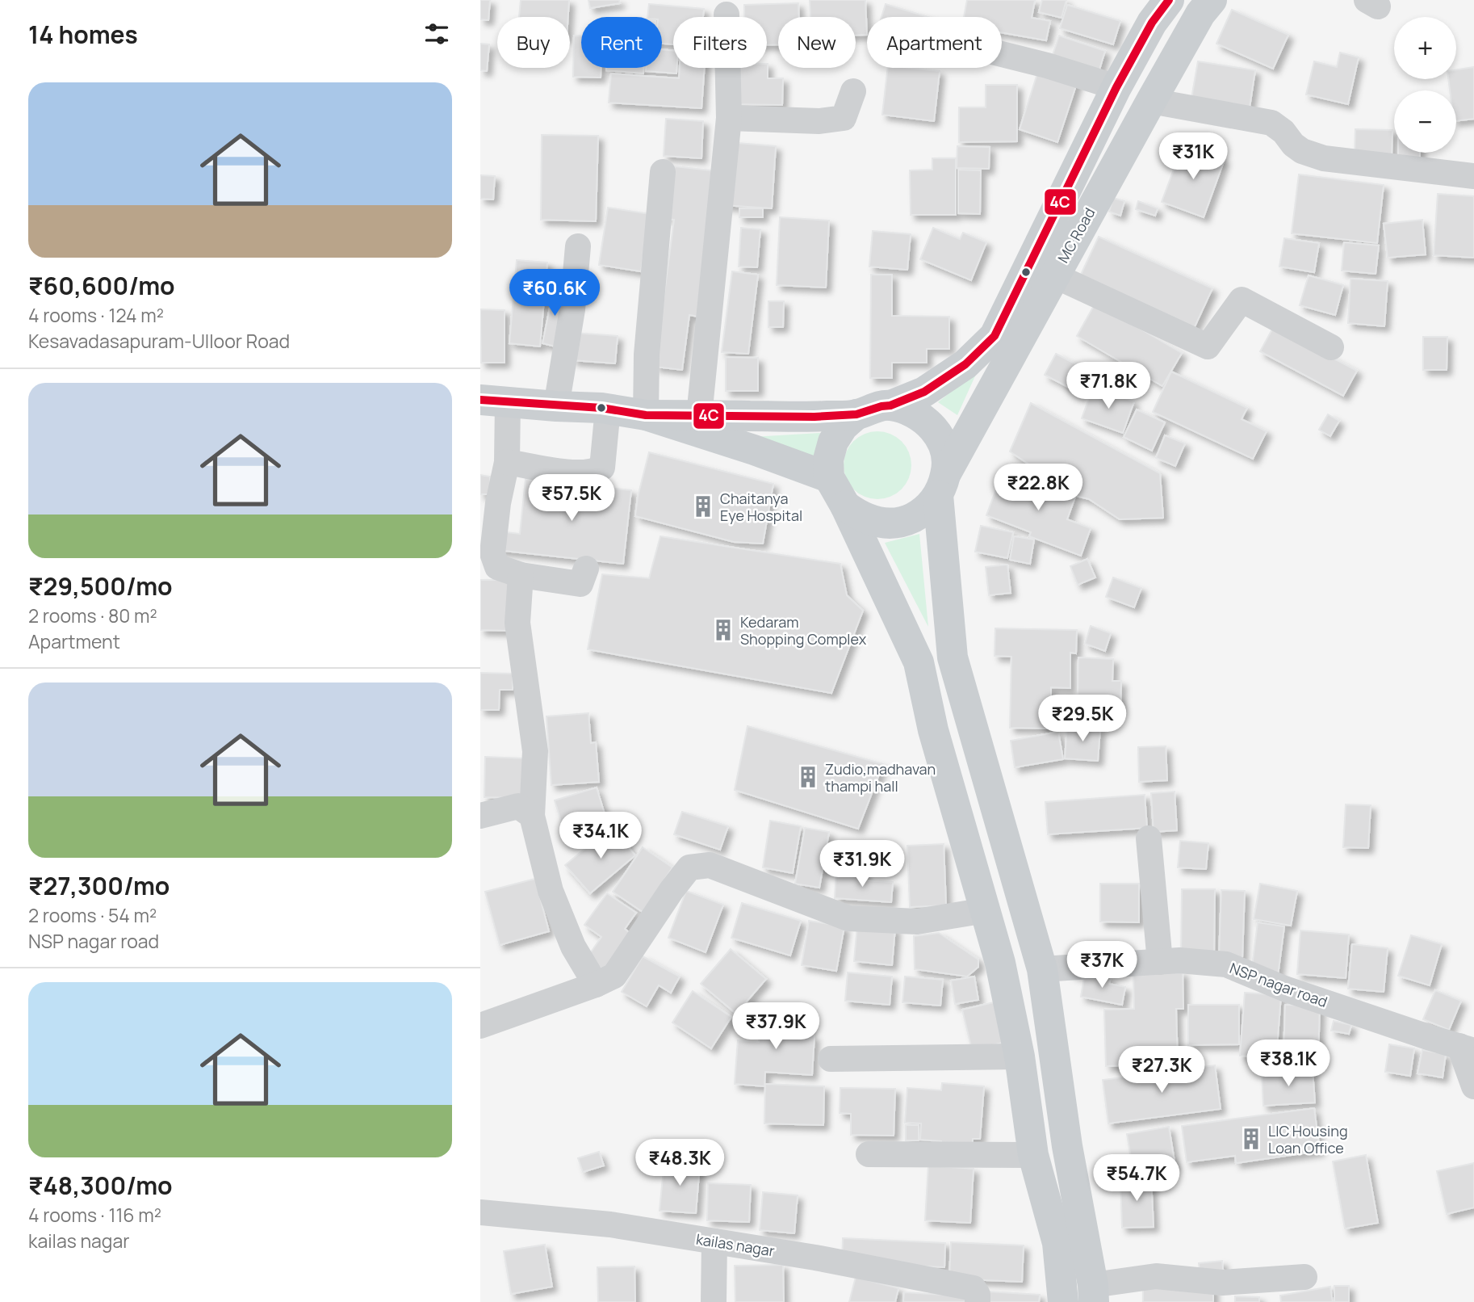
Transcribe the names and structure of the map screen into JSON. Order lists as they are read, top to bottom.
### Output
{
  "streets": {
    "main road": ["MC Road"],
    "street": ["NSP nagar road", "kailas nagar"]
  },
  "places": {
    "building": [
      "Chaitanya Eye Hospital",
      "Kedaram Shopping Complex",
      "Zudio,madhavan thampi hall",
      "LIC Housing Loan Office"
    ]
  },
  "lines": ["transit line 4C"],
  "page": {
    "heading": "14 homes",
    "map_buttons": ["+", "−"],
    "chip": [
      "Buy",
      "Rent",
      "Filters",
      "New",
      "Apartment"
    ],
    "list": [
      {
        "name": "₹60,600/mo",
        "note": "4 rooms · 124 m² · Kesavadasapuram-Ulloor Road"
      },
      {
        "name": "₹29,500/mo",
        "note": "2 rooms · 80 m² · Apartment"
      },
      {
        "name": "₹27,300/mo",
        "note": "2 rooms · 54 m² · NSP nagar road"
      },
      {
        "name": "₹48,300/mo",
        "note": "4 rooms · 116 m² · kailas nagar"
      }
    ],
    "price": [
      "₹31K",
      "₹60.6K",
      "₹71.8K",
      "₹22.8K",
      "₹57.5K",
      "₹29.5K",
      "₹34.1K",
      "₹31.9K",
      "₹37K",
      "₹37.9K",
      "₹38.1K",
      "₹27.3K",
      "₹48.3K",
      "₹54.7K"
    ]
  }
}
